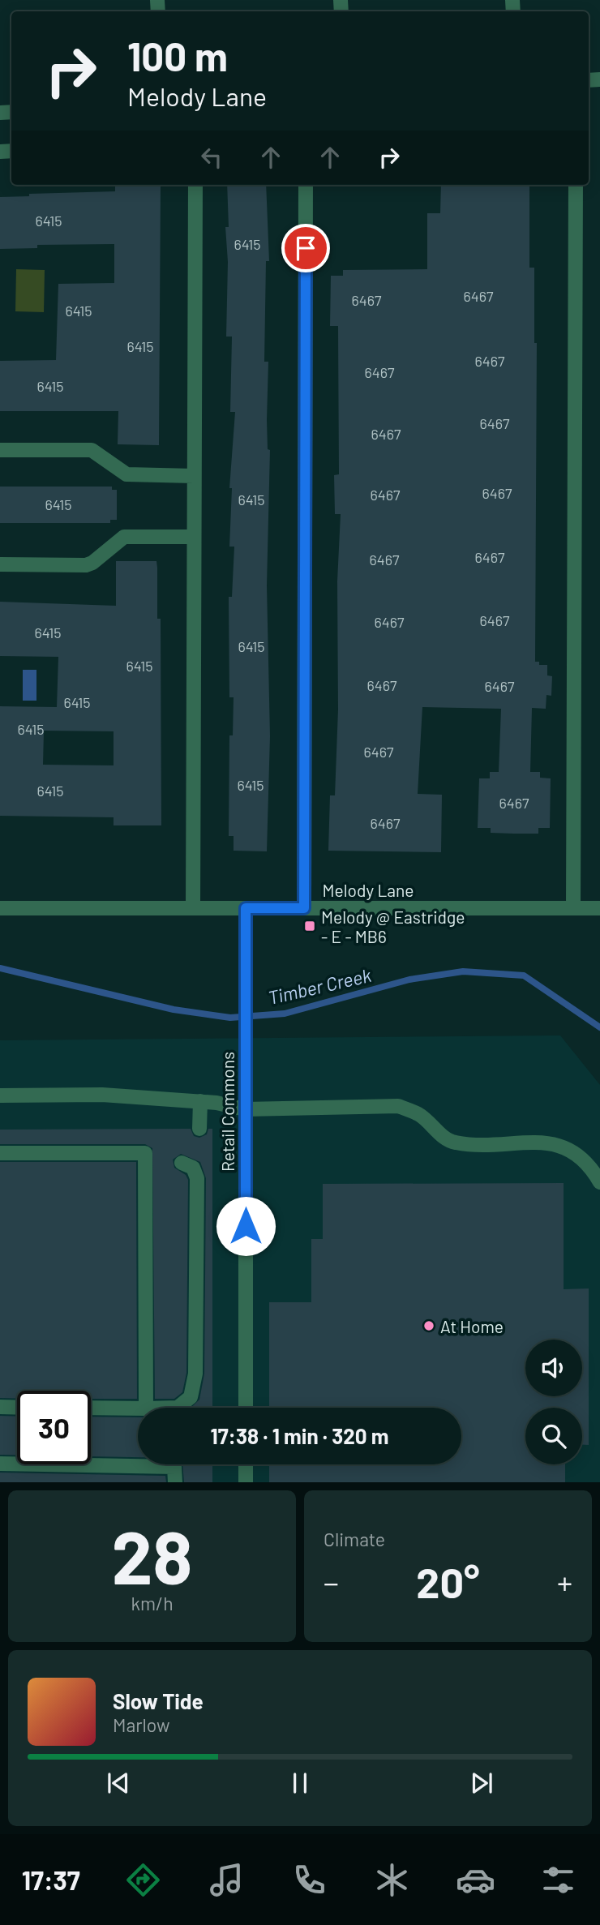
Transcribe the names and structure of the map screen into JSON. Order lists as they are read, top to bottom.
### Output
{
  "streets": {
    "street": ["Melody Lane", "Retail Commons"]
  },
  "crossings": [
    ["Melody Lane", "Retail Commons"]
  ],
  "water": ["Timber Creek"],
  "places": {
    "transit": ["Melody @ Eastridge - E - MB6"],
    "other": ["At Home"]
  },
  "house_numbers": [
    "6415",
    "6415",
    "6467",
    "6467",
    "6415",
    "6415",
    "6467",
    "6467",
    "6415",
    "6467",
    "6467",
    "6467",
    "6467",
    "6415",
    "6415",
    "6467",
    "6467",
    "6467",
    "6467",
    "6415",
    "6415",
    "6415",
    "6467",
    "6467",
    "6415",
    "6415",
    "6467",
    "6415",
    "6415",
    "6467",
    "6467"
  ],
  "page": {
    "turn": ["100 m", "Melody Lane"],
    "limit": "30",
    "trip": "17:38 · 1 min · 320 m",
    "tile": [
      ["28", "km/h"],
      "Climate"
    ],
    "heat": ["−", "20°", "+"],
    "song": ["Slow Tide", "Marlow"],
    "tabs": "17:37"
  }
}
